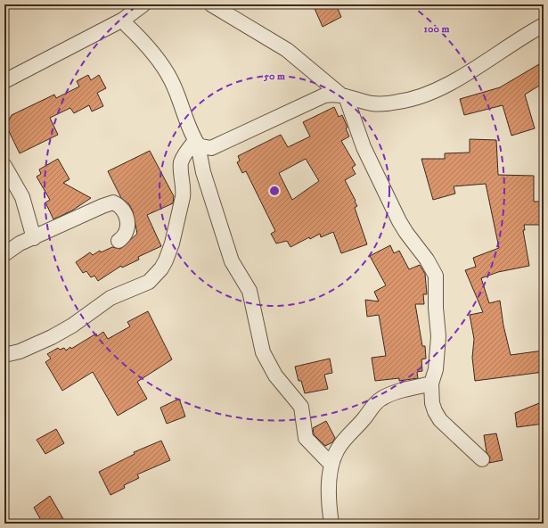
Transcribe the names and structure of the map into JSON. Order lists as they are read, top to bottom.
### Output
{
  "rings": ["100 m", "50 m"]
}
